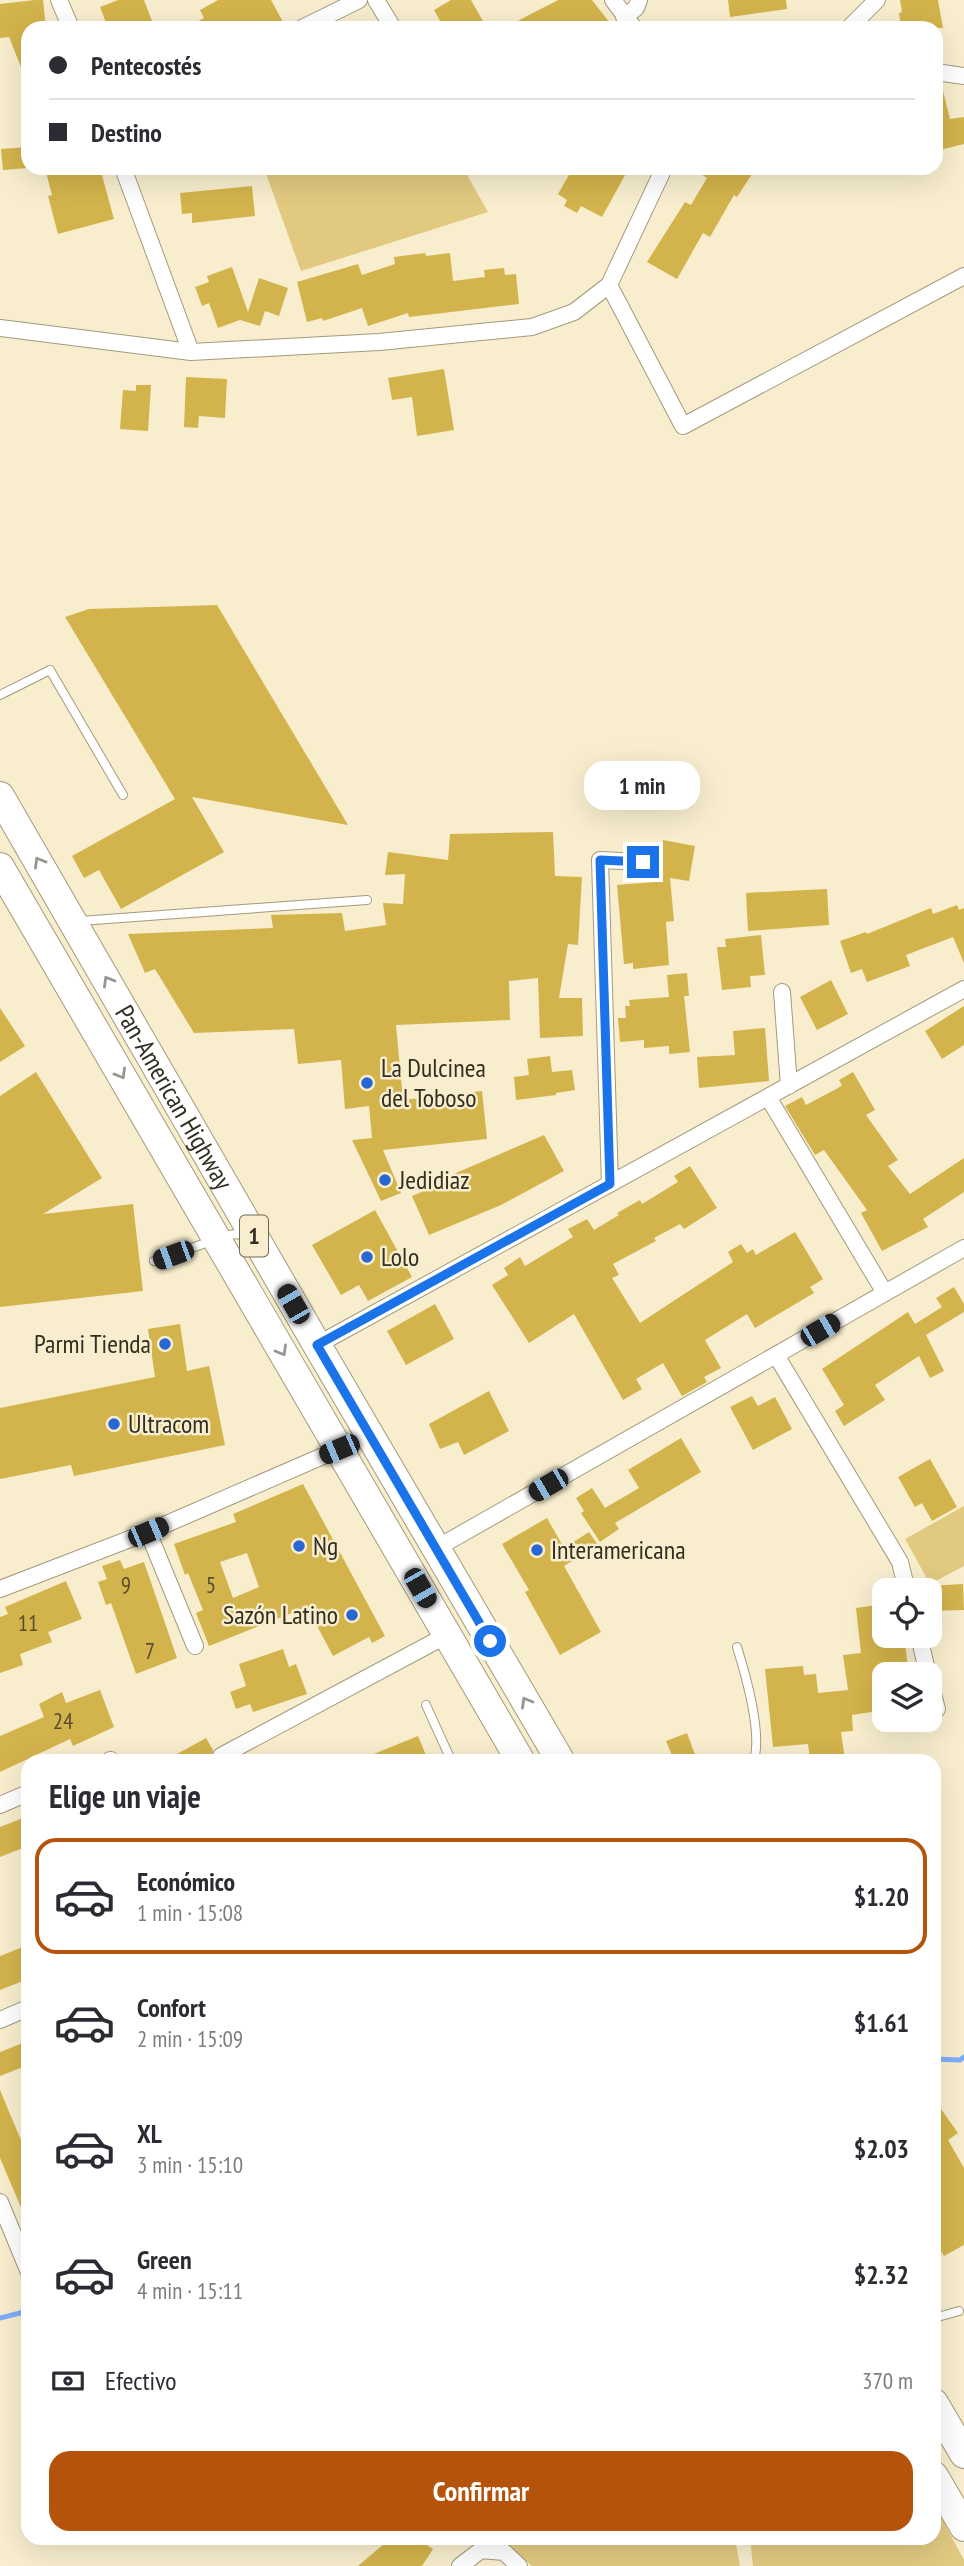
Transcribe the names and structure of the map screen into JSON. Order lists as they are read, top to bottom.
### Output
{
  "streets": {
    "highway": ["Pan-American Highway", "1"]
  },
  "places": [
    "La Dulcinea del Toboso",
    "Jedidiaz",
    "Lolo",
    "Parmi Tienda",
    "Ultracom",
    "Ng",
    "Interamericana",
    "Sazón Latino"
  ],
  "house_numbers": [
    "9",
    "5",
    "11",
    "7",
    "24"
  ],
  "page": {
    "banner": ["Pentecostés", "Destino"],
    "bubble": "1 min",
    "heading": "Elige un viaje",
    "list": [
      {
        "name": "Económico",
        "note": "1 min · 15:08",
        "value": "$1.20"
      },
      {
        "name": "Confort",
        "note": "2 min · 15:09",
        "value": "$1.61"
      },
      {
        "name": "XL",
        "note": "3 min · 15:10",
        "value": "$2.03"
      },
      {
        "name": "Green",
        "note": "4 min · 15:11",
        "value": "$2.32"
      }
    ],
    "pay": ["Efectivo", "370 m"],
    "buttons": "Confirmar"
  }
}
